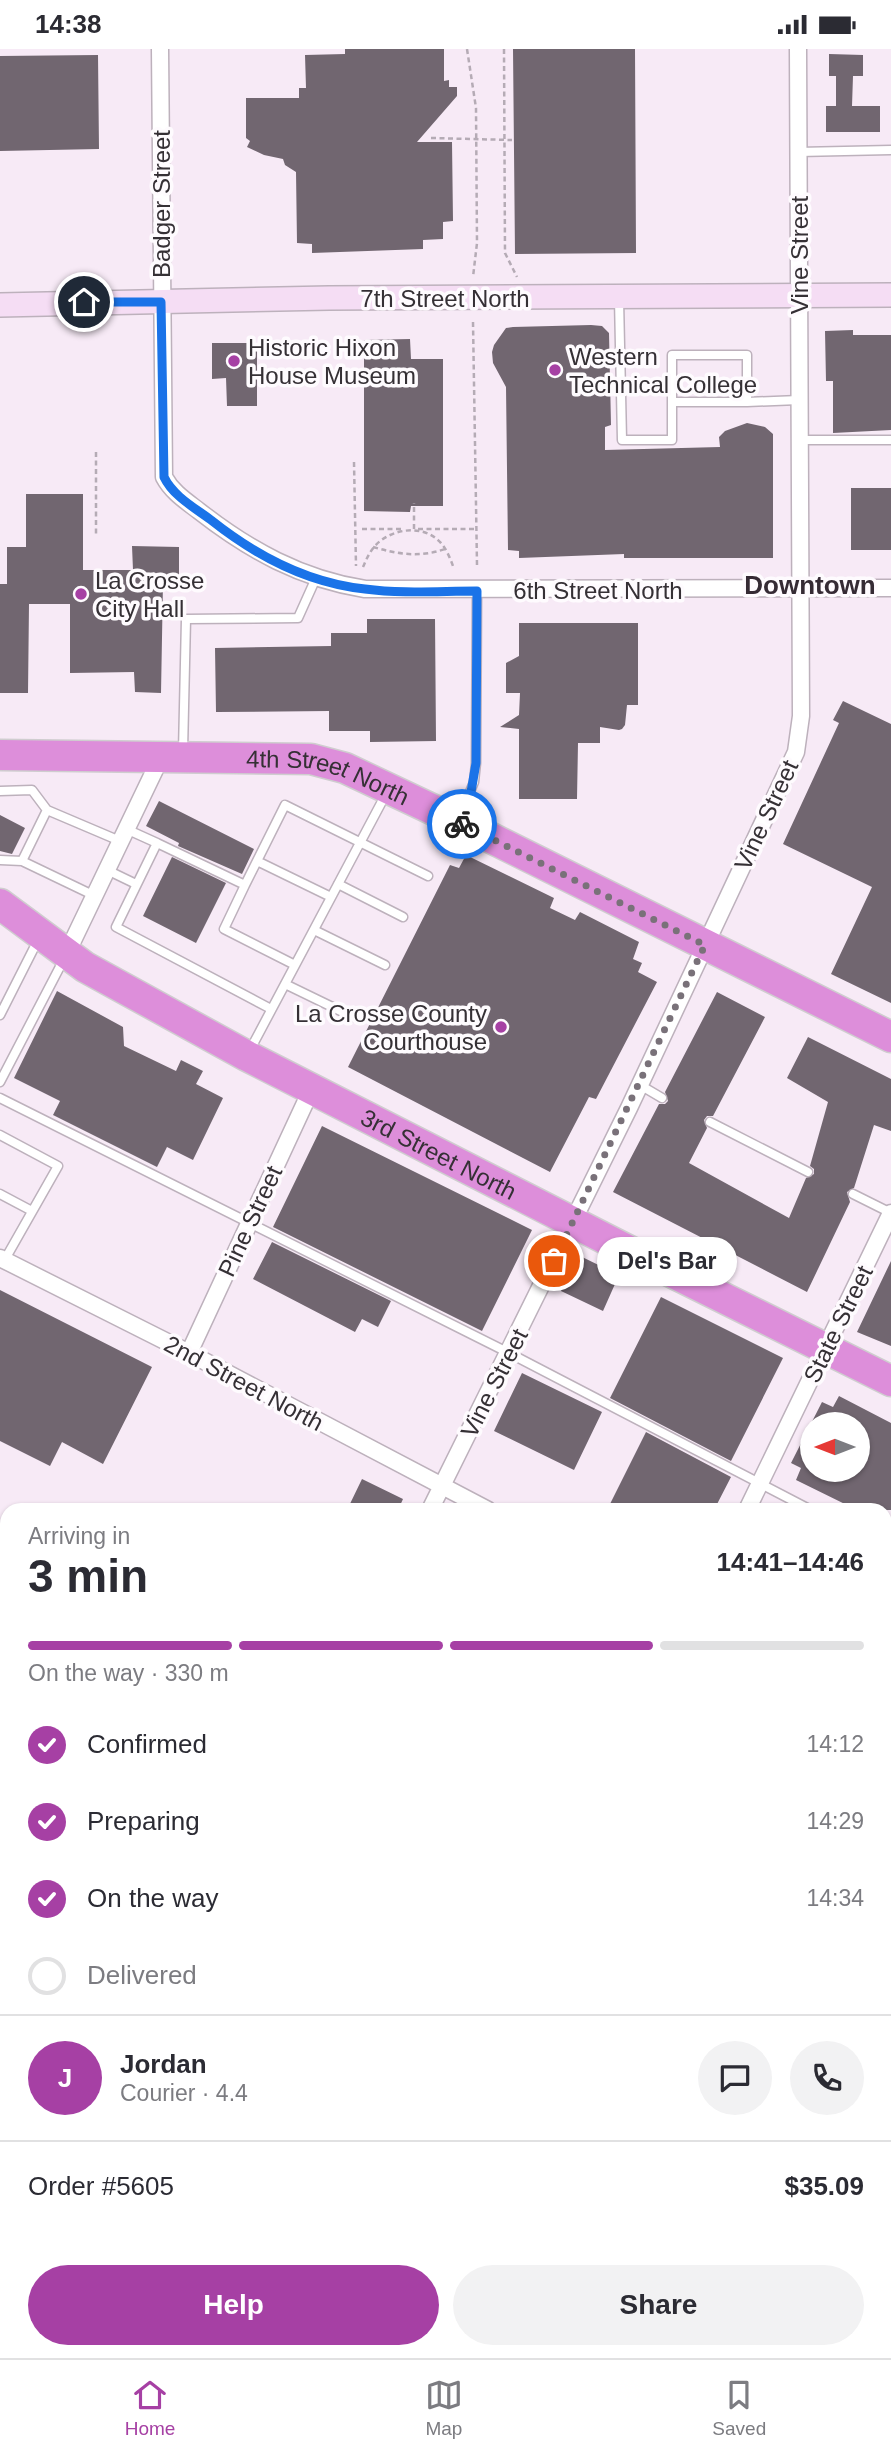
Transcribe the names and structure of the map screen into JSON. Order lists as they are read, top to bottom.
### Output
{
  "streets": {
    "highway": ["4th Street North", "3rd Street North"],
    "main road": ["7th Street North"],
    "street": [
      "Badger Street",
      "Vine Street",
      "6th Street North",
      "Pine Street",
      "State Street",
      "2nd Street North"
    ]
  },
  "crossings": [
    ["Badger Street", "7th Street North"],
    ["Badger Street", "6th Street North"],
    ["Vine Street", "7th Street North"],
    ["Vine Street", "6th Street North"],
    ["Vine Street", "4th Street North"],
    ["Vine Street", "3rd Street North"],
    ["Vine Street", "2nd Street North"],
    ["3rd Street North", "Pine Street"],
    ["3rd Street North", "State Street"],
    ["Pine Street", "2nd Street North"]
  ],
  "districts": ["Downtown"],
  "places": [
    "Historic Hixon House Museum",
    "Western Technical College",
    "La Crosse City Hall",
    "La Crosse County Courthouse",
    "Del's Bar"
  ],
  "north": "left",
  "page": {
    "status": "14:38",
    "bubble": "Del's Bar",
    "heading": ["3 min", "Arriving in", "14:41–14:46"],
    "panel": [
      "Jordan",
      "Courier · 4.4",
      "Order #5605",
      "$35.09"
    ],
    "bar": "On the way · 330 m",
    "list": [
      ["Confirmed", "14:12"],
      ["Preparing", "14:29"],
      ["On the way", "14:34"],
      "Delivered"
    ],
    "round": "J",
    "buttons": ["Help", "Share"],
    "tabs": ["Home", "Map", "Saved"]
  }
}
